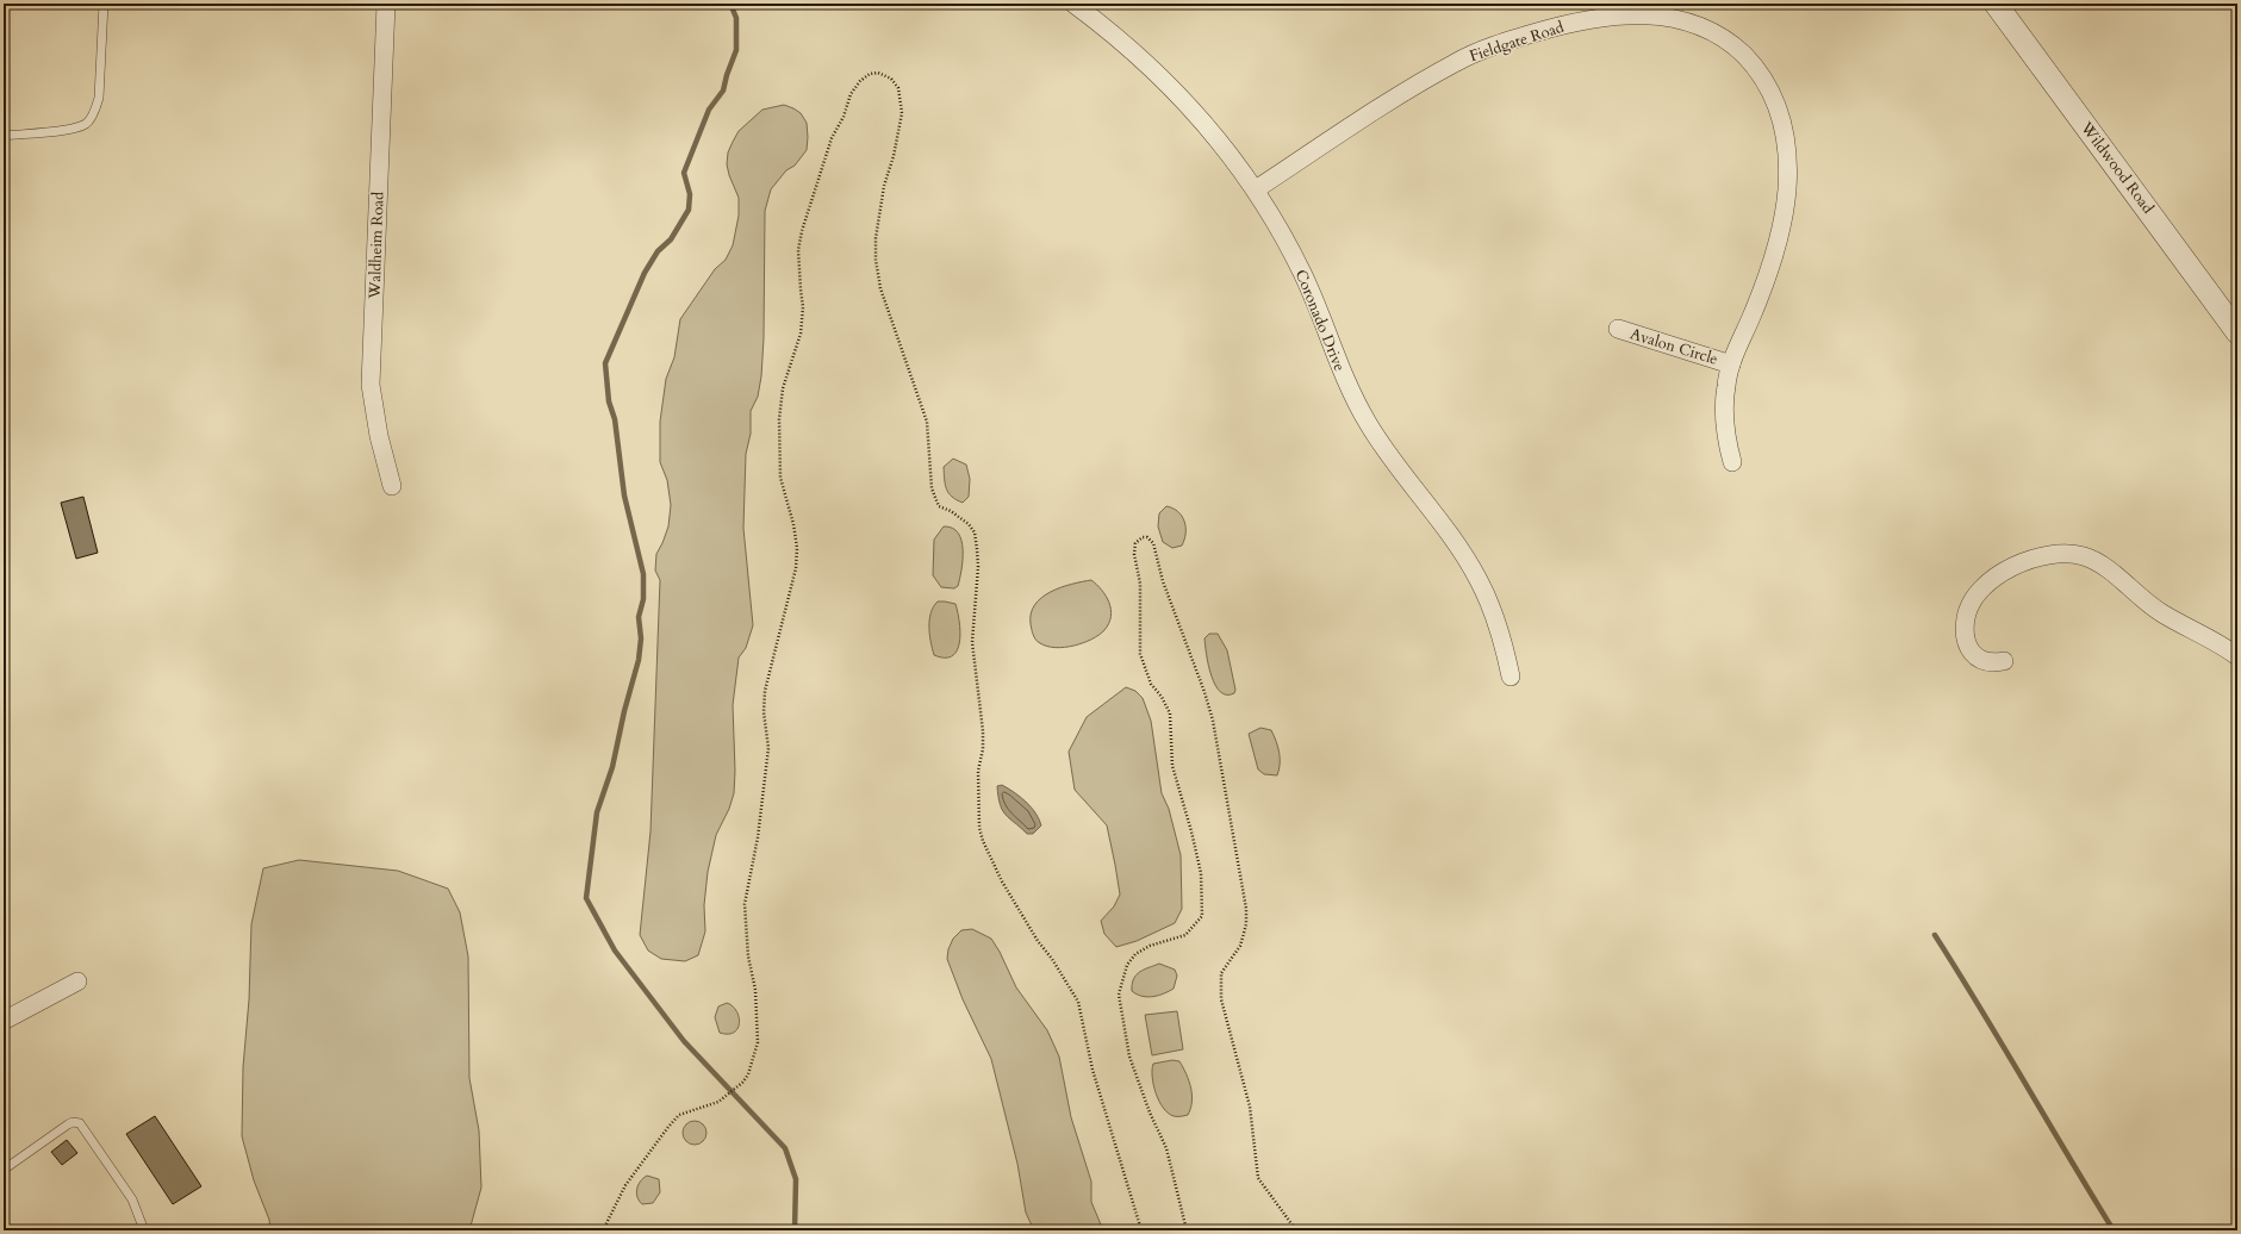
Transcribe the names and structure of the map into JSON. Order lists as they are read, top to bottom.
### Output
{
  "streets": {
    "street": [
      "Fieldgate Road",
      "Wildwood Road",
      "Waldheim Road",
      "Coronado Drive",
      "Avalon Circle"
    ]
  },
  "crossings": [
    ["Fieldgate Road", "Coronado Drive"],
    ["Fieldgate Road", "Avalon Circle"]
  ]
}
